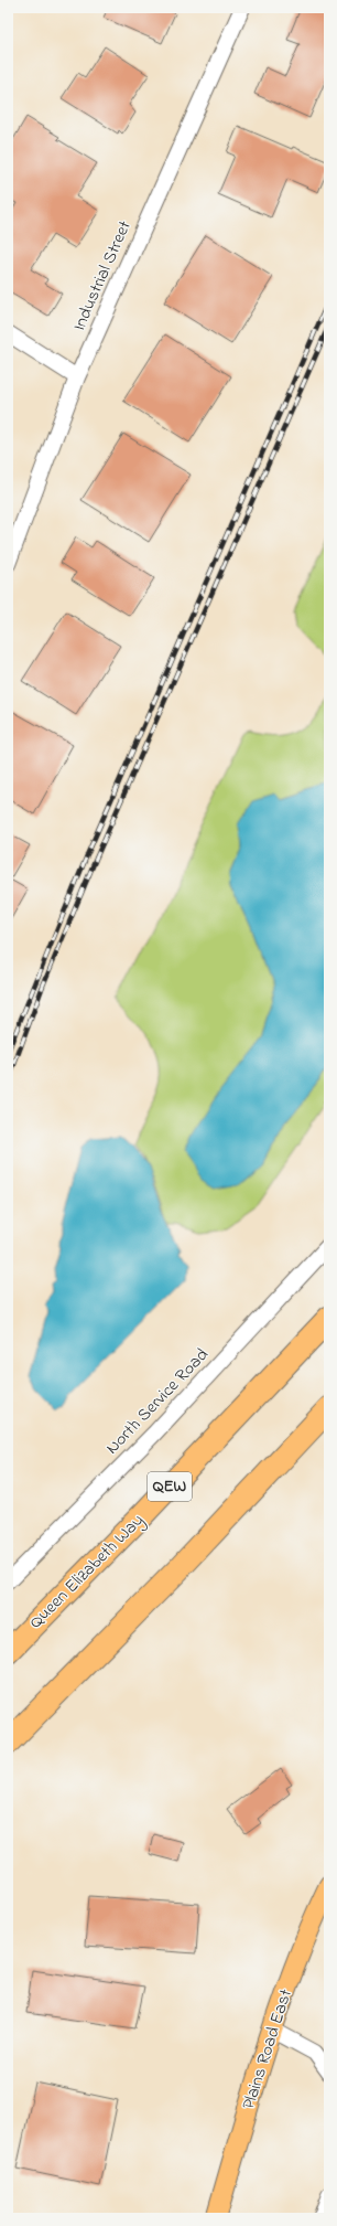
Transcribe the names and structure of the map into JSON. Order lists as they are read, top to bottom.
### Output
{
  "streets": {
    "highway": ["QEW", "Queen Elizabeth Way"],
    "main road": ["Plains Road East"],
    "street": ["Industrial Street", "North Service Road"]
  }
}
